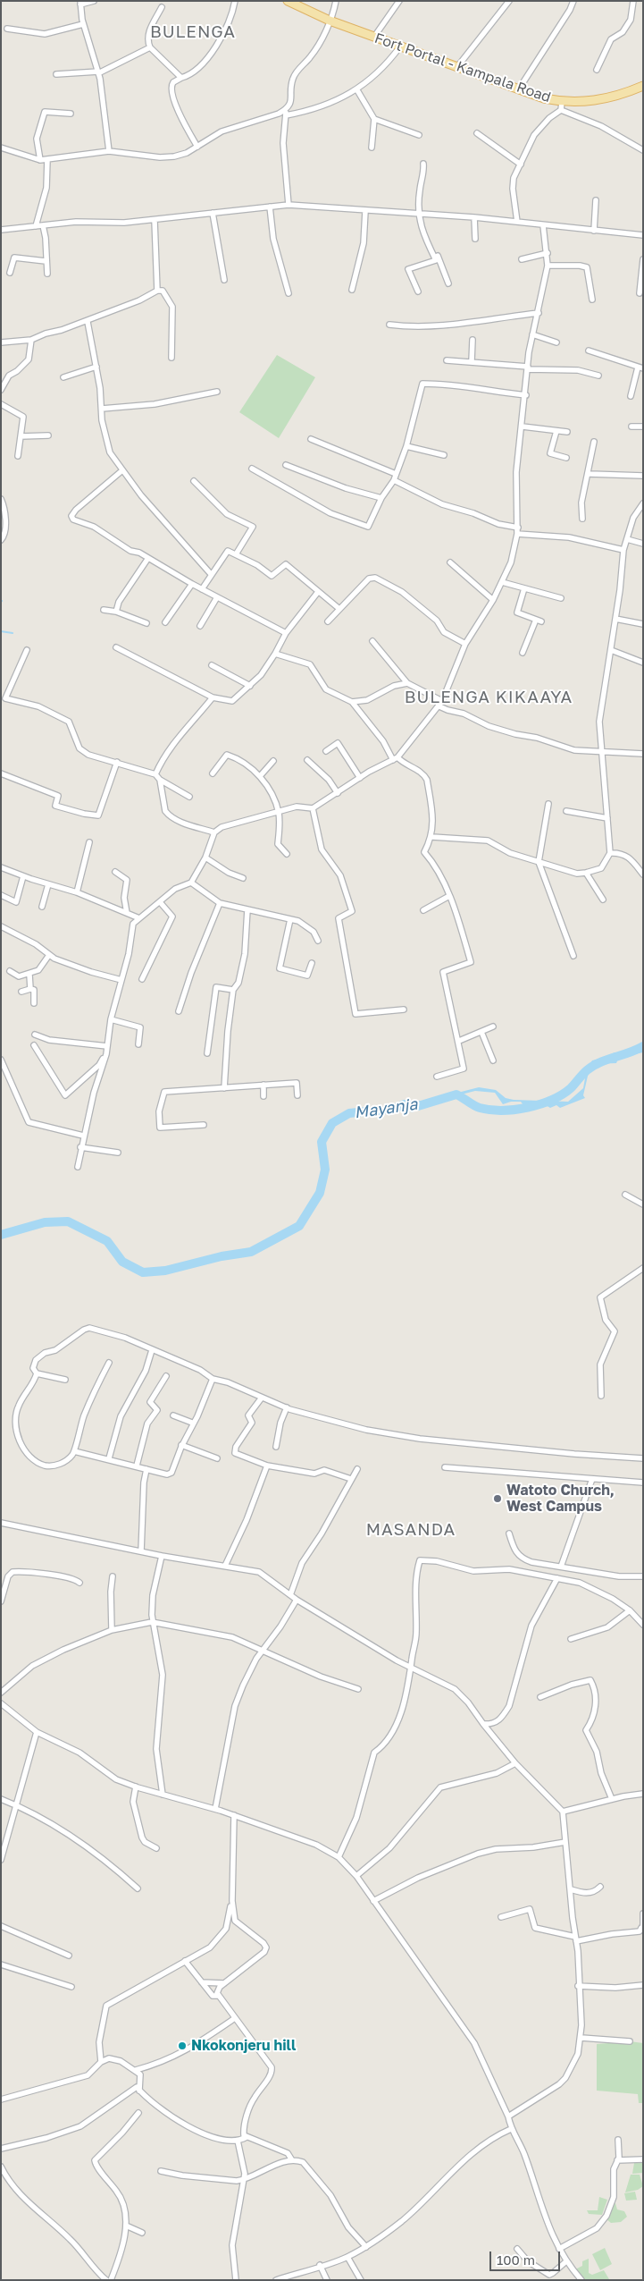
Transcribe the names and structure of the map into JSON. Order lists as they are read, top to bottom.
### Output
{
  "streets": {
    "main road": ["Fort Portal - Kampala Road"]
  },
  "districts": ["BULENGA", "BULENGA KIKAAYA", "MASANDA"],
  "water": ["Mayanja"],
  "places": ["Watoto Church, West Campus", "Nkokonjeru hill"],
  "scale_bar": "100 m"
}
